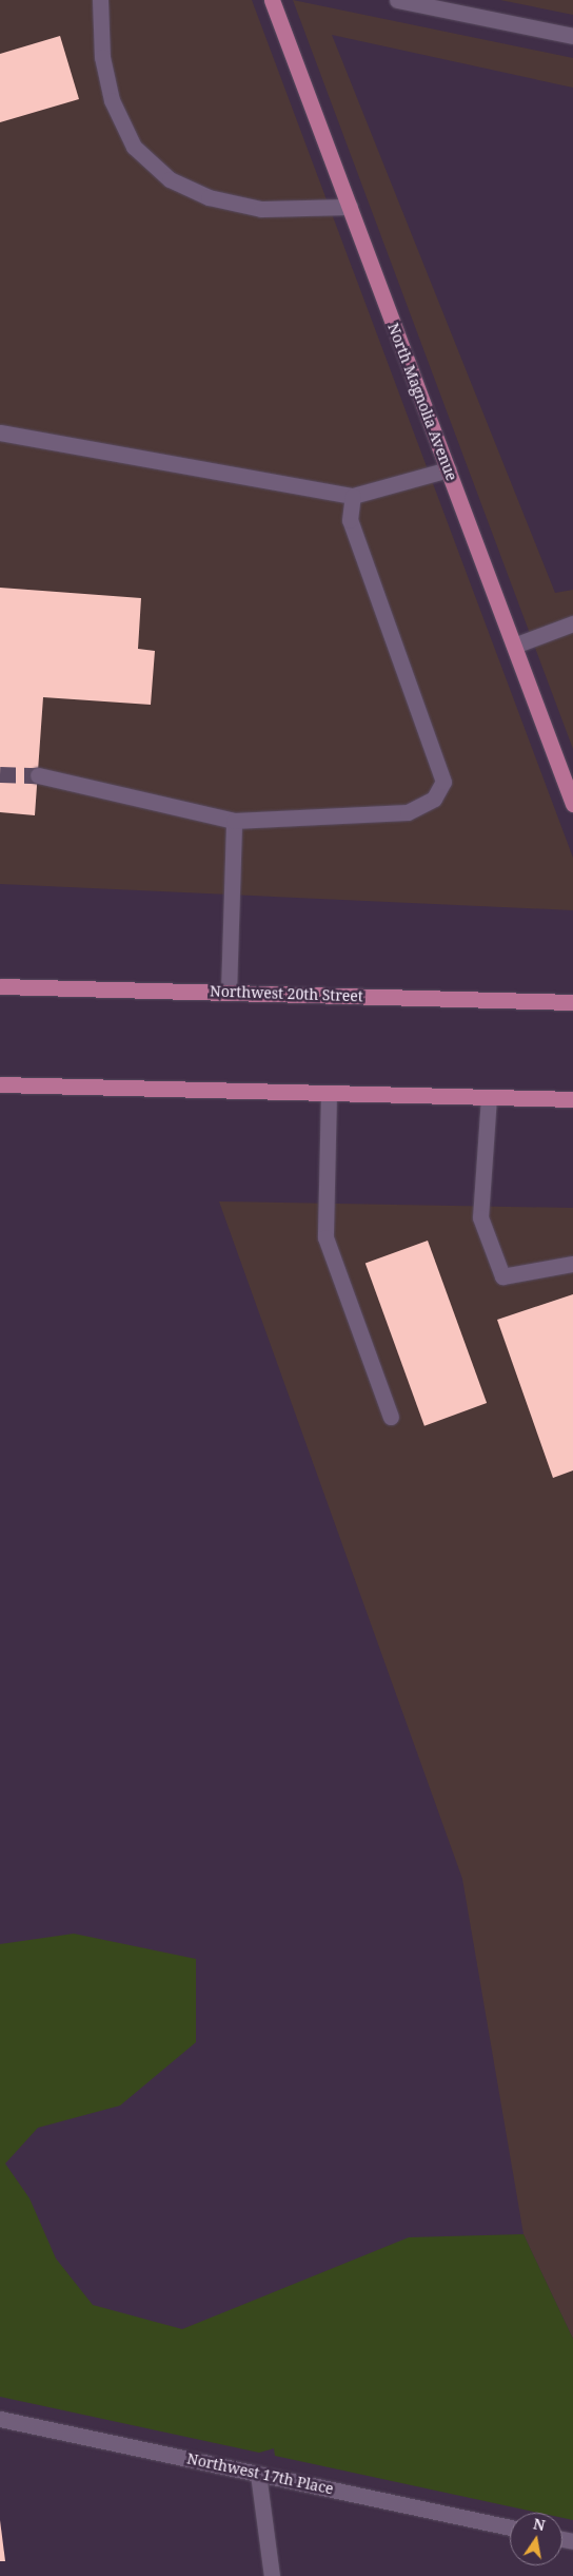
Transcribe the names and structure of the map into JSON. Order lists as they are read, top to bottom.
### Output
{
  "streets": {
    "main road": ["North Magnolia Avenue", "Northwest 20th Street"],
    "street": ["Northwest 17th Place"]
  },
  "north": "top"
}
